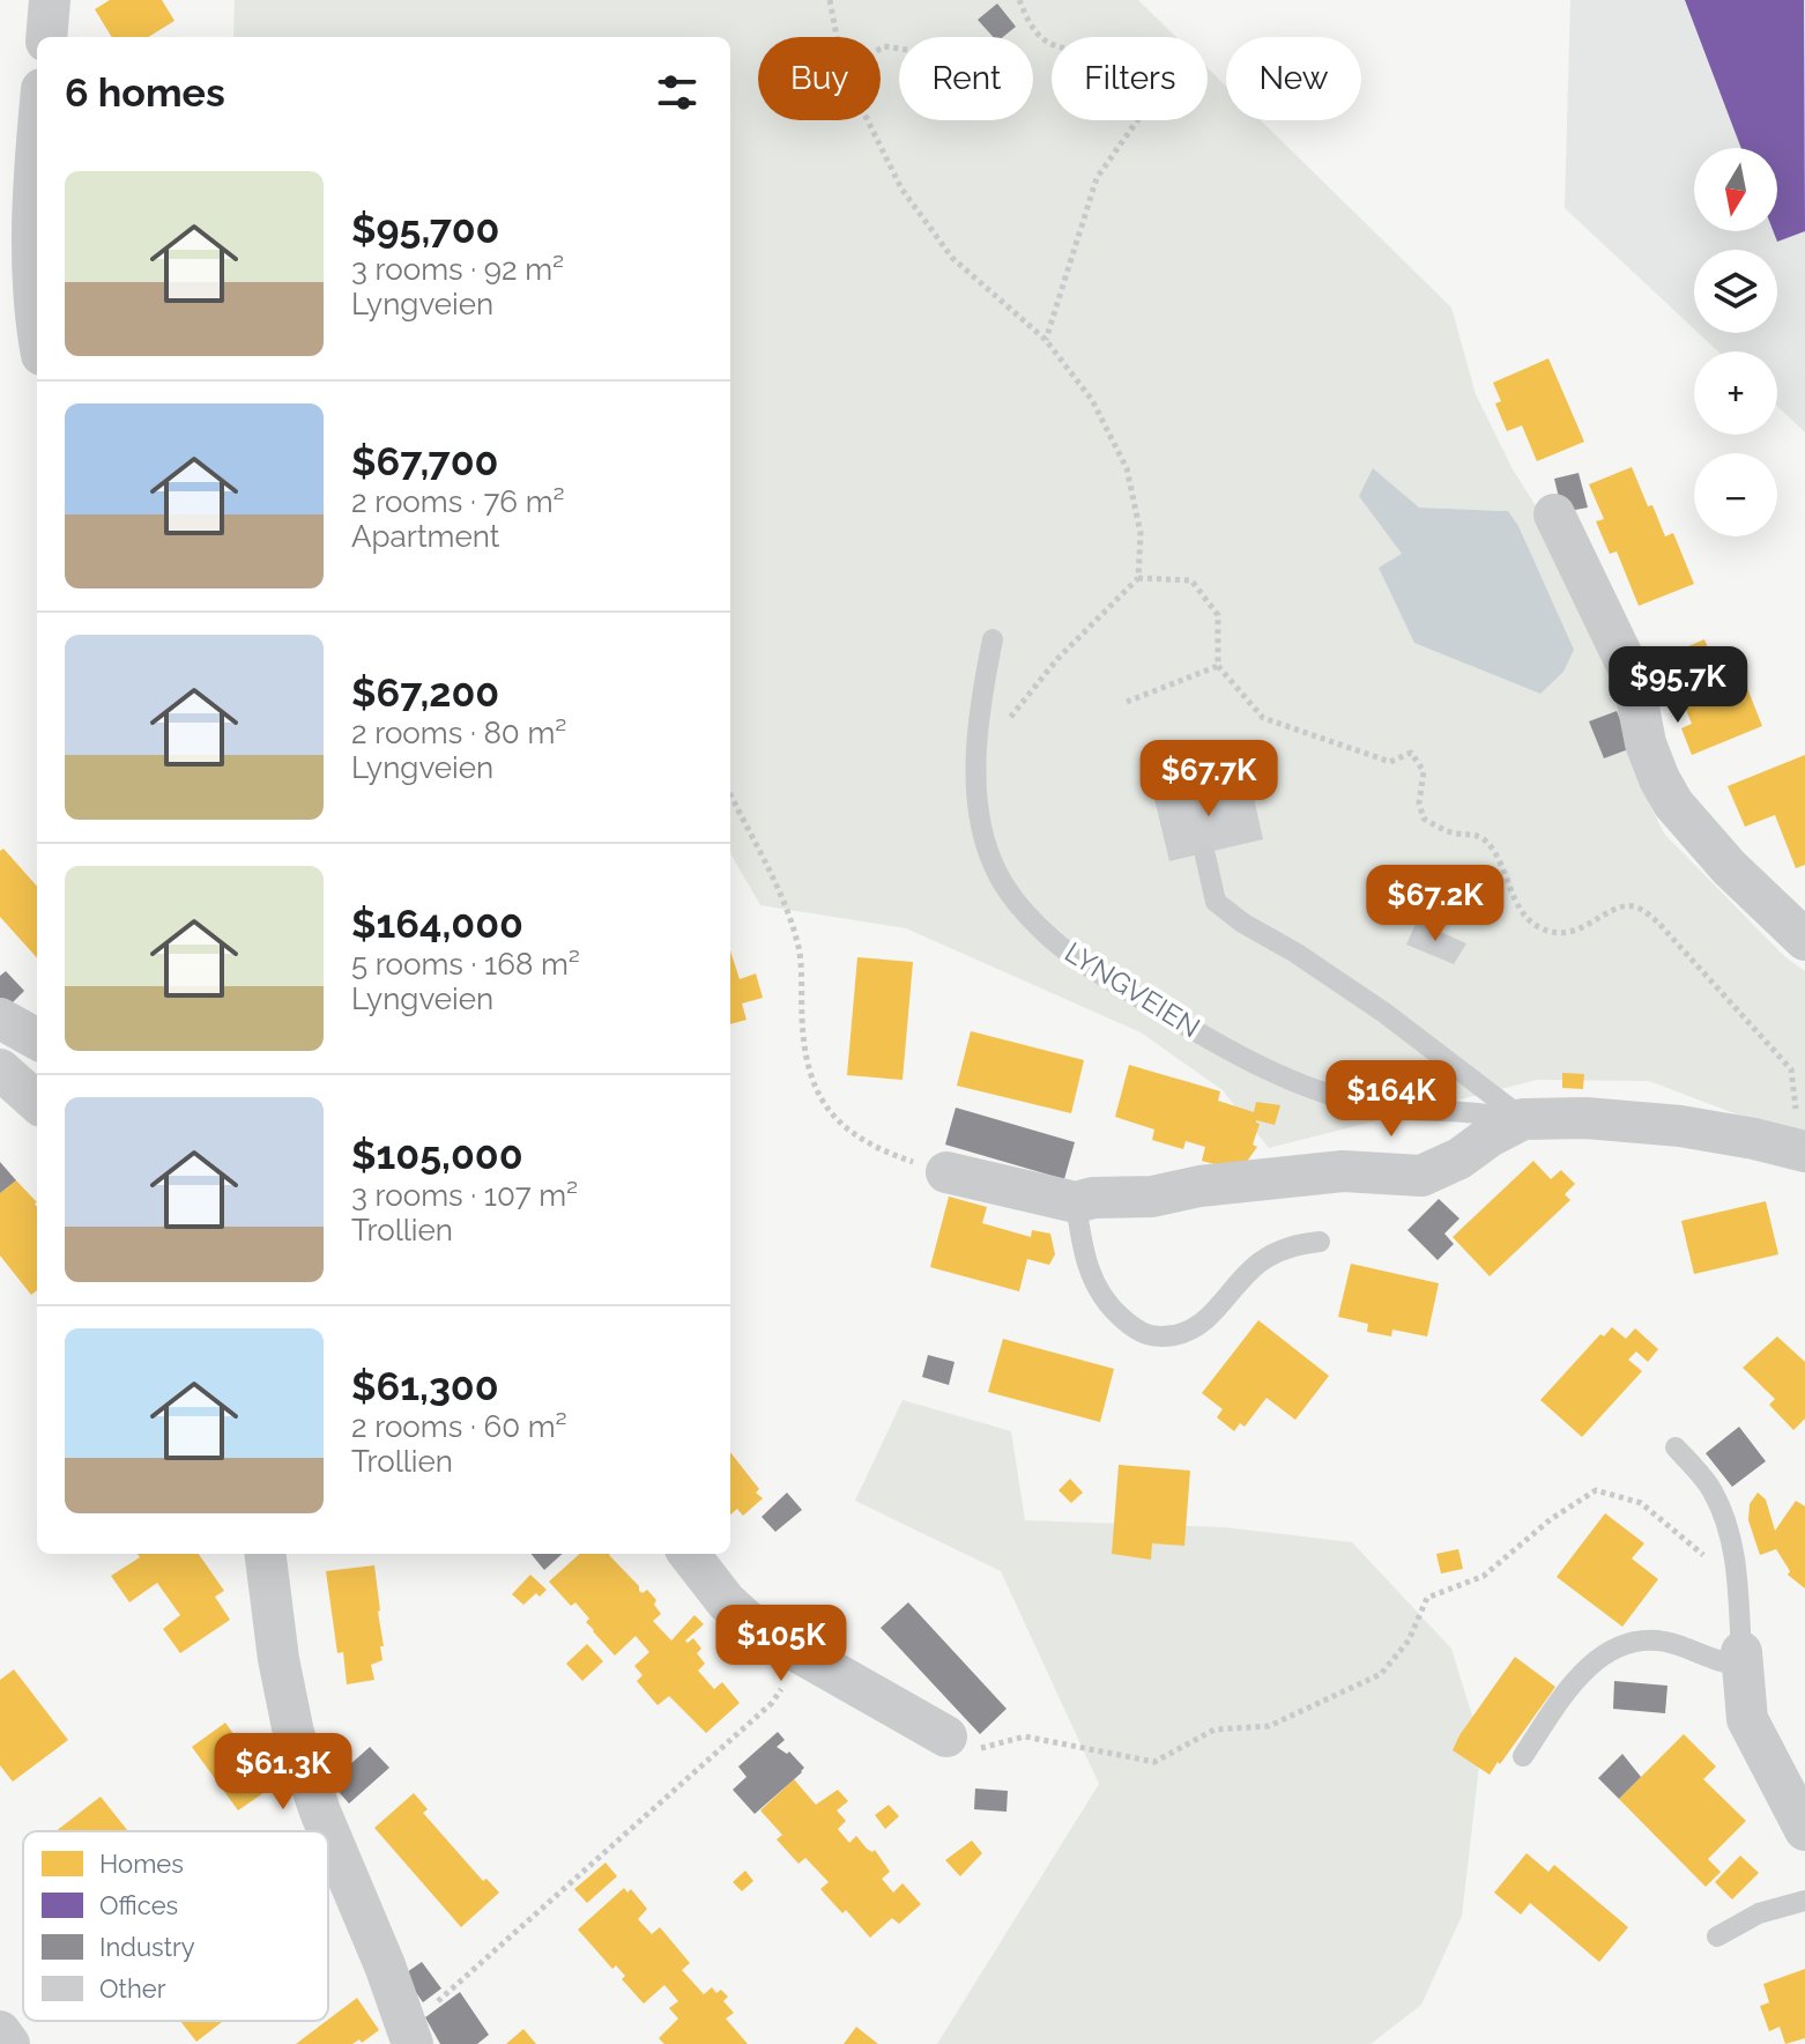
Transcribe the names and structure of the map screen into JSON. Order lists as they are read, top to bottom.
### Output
{
  "streets": {
    "street": ["LYNGVEIEN"]
  },
  "legend": [
    "Homes",
    "Offices",
    "Industry",
    "Other"
  ],
  "north": "bottom",
  "page": {
    "chip": [
      "Buy",
      "Rent",
      "Filters",
      "New"
    ],
    "heading": "6 homes",
    "map_buttons": ["+", "−"],
    "list": [
      {
        "name": "$95,700",
        "note": "3 rooms · 92 m² · Lyngveien"
      },
      {
        "name": "$67,700",
        "note": "2 rooms · 76 m² · Apartment"
      },
      {
        "name": "$67,200",
        "note": "2 rooms · 80 m² · Lyngveien"
      },
      {
        "name": "$164,000",
        "note": "5 rooms · 168 m² · Lyngveien"
      },
      {
        "name": "$105,000",
        "note": "3 rooms · 107 m² · Trollien"
      },
      {
        "name": "$61,300",
        "note": "2 rooms · 60 m² · Trollien"
      }
    ],
    "price": [
      "$95.7K",
      "$67.7K",
      "$67.2K",
      "$164K",
      "$105K",
      "$61.3K"
    ]
  }
}
